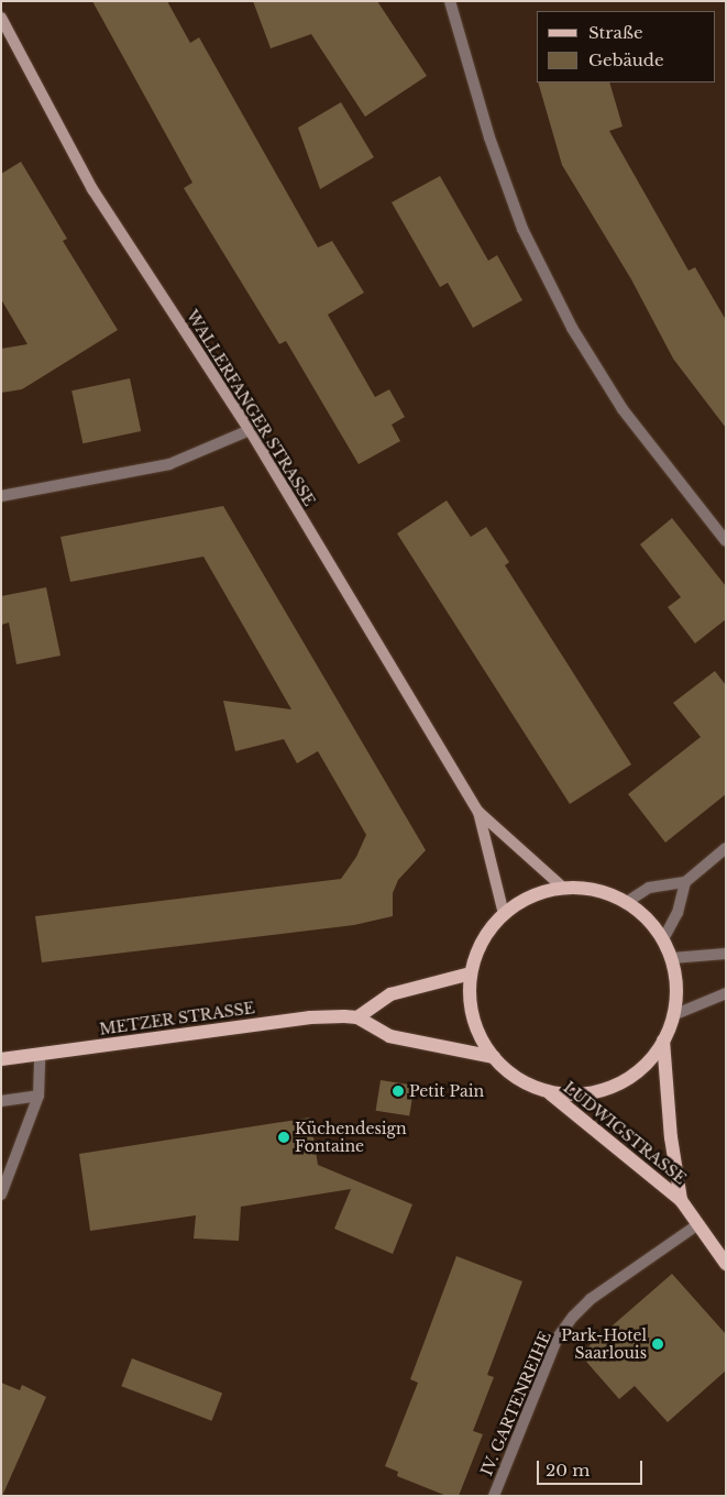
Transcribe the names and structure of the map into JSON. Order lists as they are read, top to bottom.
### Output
{
  "streets": {
    "main road": ["WALLERFANGER STRASSE", "METZER STRASSE", "LUDWIGSTRASSE"],
    "street": ["IV. GARTENREIHE"]
  },
  "crossings": [
    ["LUDWIGSTRASSE", "IV. GARTENREIHE"]
  ],
  "places": ["Petit Pain", "Küchendesign Fontaine", "Park-Hotel Saarlouis"],
  "legend": ["Straße", "Gebäude"],
  "scale_bar": "20 m"
}
